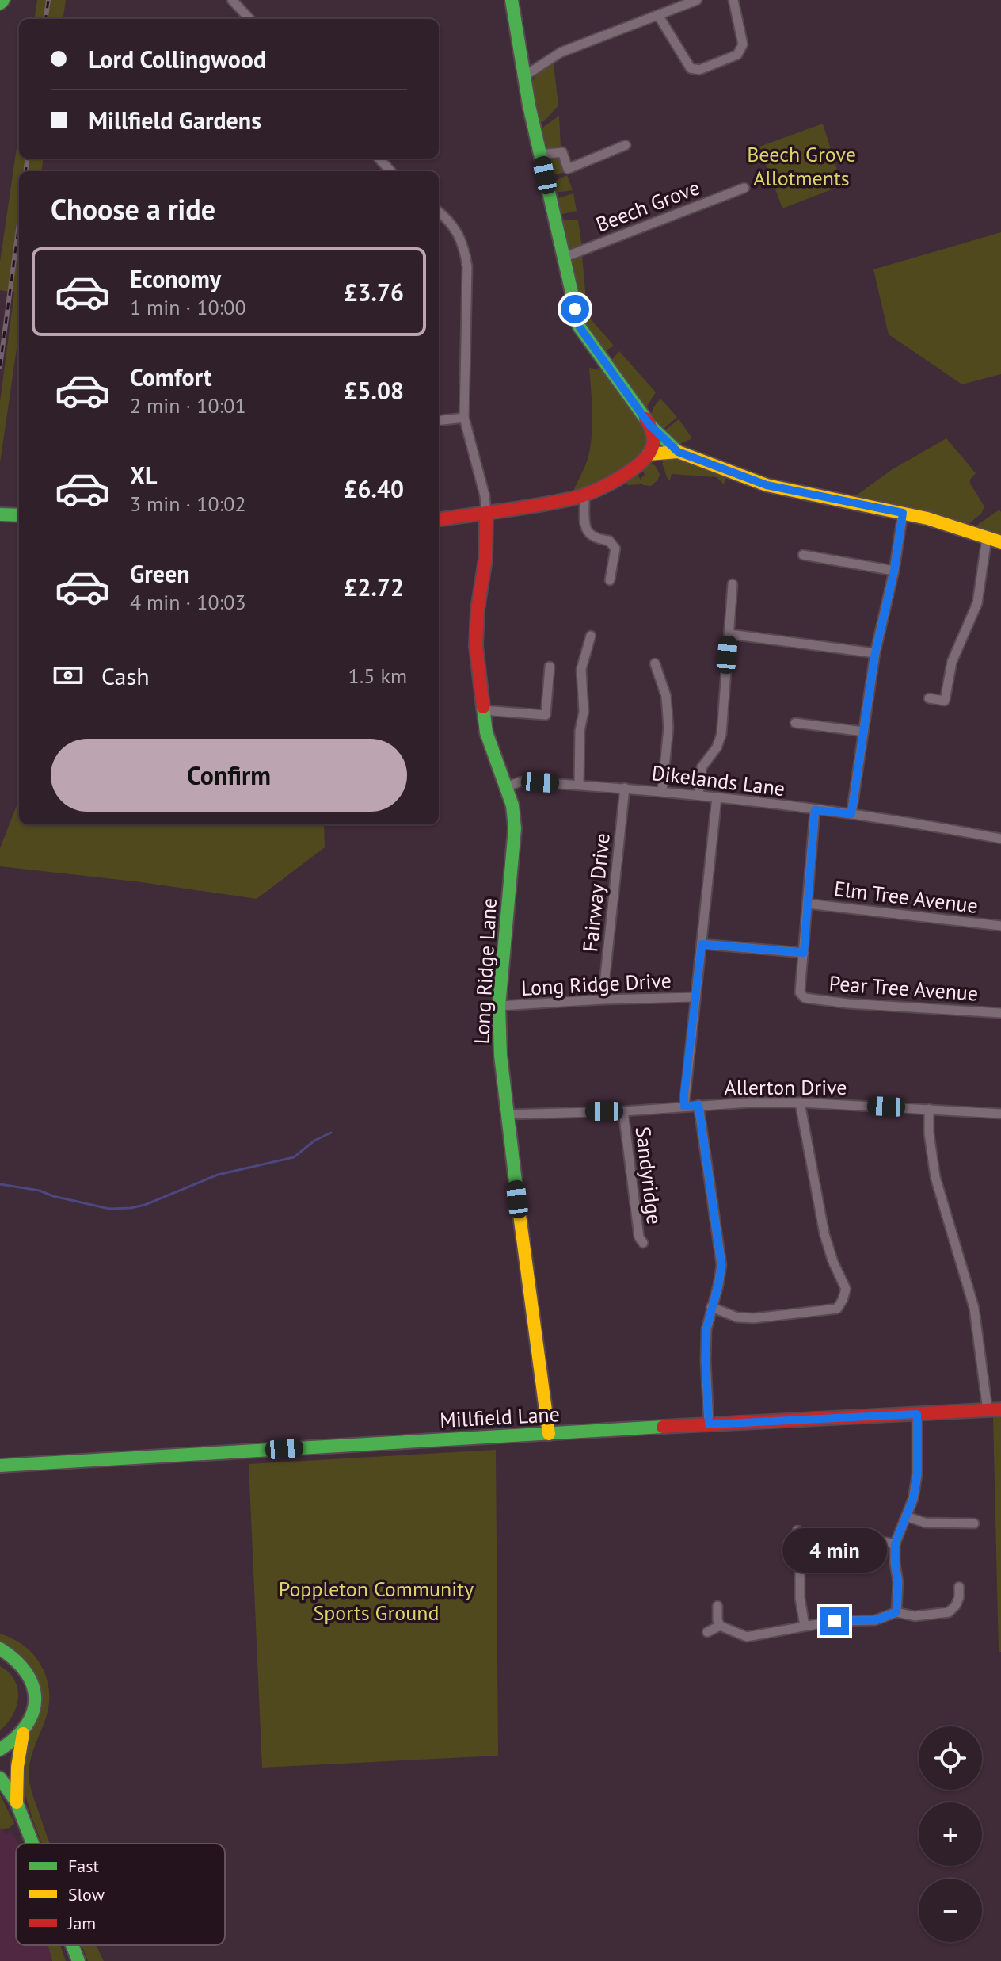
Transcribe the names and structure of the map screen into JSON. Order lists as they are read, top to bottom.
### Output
{
  "streets": {
    "main road": ["Long Ridge Lane", "Millfield Lane"],
    "street": [
      "Beech Grove",
      "Dikelands Lane",
      "Fairway Drive",
      "Elm Tree Avenue",
      "Long Ridge Drive",
      "Pear Tree Avenue",
      "Allerton Drive",
      "Sandyridge"
    ]
  },
  "crossings": [
    ["Dikelands Lane", "Fairway Drive"],
    ["Dikelands Lane", "Long Ridge Lane"],
    ["Fairway Drive", "Long Ridge Drive"],
    ["Long Ridge Lane", "Long Ridge Drive"],
    ["Long Ridge Lane", "Allerton Drive"],
    ["Long Ridge Lane", "Millfield Lane"],
    ["Allerton Drive", "Sandyridge"]
  ],
  "parks": ["Beech Grove Allotments", "Poppleton Community Sports Ground"],
  "legend": ["Fast", "Slow", "Jam"],
  "page": {
    "banner": ["Lord Collingwood", "Millfield Gardens"],
    "heading": "Choose a ride",
    "list": [
      {
        "name": "Economy",
        "note": "1 min · 10:00",
        "value": "£3.76"
      },
      {
        "name": "Comfort",
        "note": "2 min · 10:01",
        "value": "£5.08"
      },
      {
        "name": "XL",
        "note": "3 min · 10:02",
        "value": "£6.40"
      },
      {
        "name": "Green",
        "note": "4 min · 10:03",
        "value": "£2.72"
      }
    ],
    "pay": ["Cash", "1.5 km"],
    "buttons": "Confirm",
    "bubble": "4 min",
    "map_buttons": ["+", "−"]
  }
}
